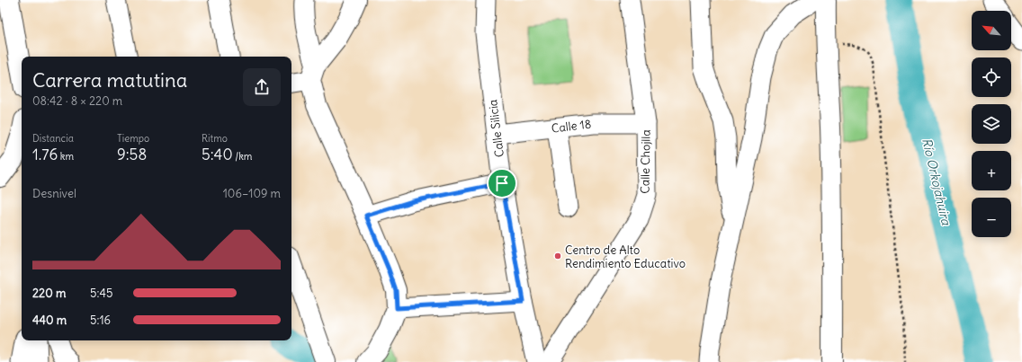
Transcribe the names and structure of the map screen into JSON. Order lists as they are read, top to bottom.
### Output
{
  "streets": {
    "street": ["Calle 18", "Calle Silicia", "Calle Chojlla"]
  },
  "crossings": [
    ["Calle 18", "Calle Silicia"],
    ["Calle 18", "Calle Chojlla"]
  ],
  "water": ["Río Orkojahuira"],
  "places": ["Centro de Alto Rendimiento Educativo"],
  "north": "top left",
  "page": {
    "map_buttons": ["+", "−"],
    "heading": ["Carrera matutina", "08:42 · 8 × 220 m"],
    "stats": [
      ["Distancia", "1.76 km"],
      ["Tiempo", "9:58"],
      ["Ritmo", "5:40 /km"]
    ],
    "chart": ["Desnivel", "106–109 m"],
    "list": [
      {
        "name": "220 m",
        "note": "5:45"
      },
      {
        "name": "440 m",
        "note": "5:16"
      }
    ]
  }
}
